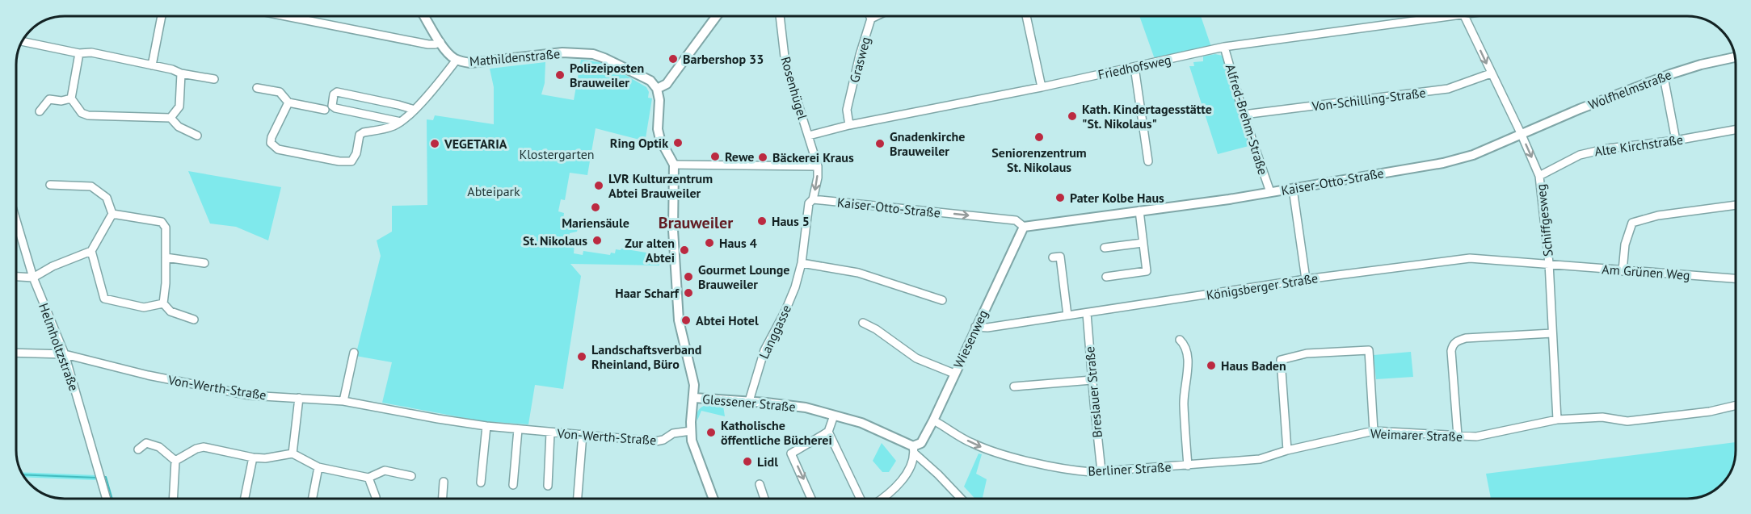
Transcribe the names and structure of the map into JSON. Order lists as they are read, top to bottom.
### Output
{
  "streets": {
    "street": [
      "Mathildenstraße",
      "Grasweg",
      "Friedhofsweg",
      "Rosenhügel",
      "Wolfhelmstraße",
      "Von-Schilling-Straße",
      "Alfred-Brehm-Straße",
      "Alte Kirchstraße",
      "Kaiser-Otto-Straße",
      "Schiffgesweg",
      "Am Grünen Weg",
      "Königsberger Straße",
      "Langgasse",
      "Wiesenweg",
      "Helmholtzstraße",
      "Von-Werth-Straße",
      "Breslauer Straße",
      "Glessener Straße",
      "Weimarer Straße",
      "Berliner Straße"
    ]
  },
  "crossings": [
    ["Grasweg", "Friedhofsweg"],
    ["Friedhofsweg", "Rosenhügel"],
    ["Friedhofsweg", "Alfred-Brehm-Straße"],
    ["Wolfhelmstraße", "Kaiser-Otto-Straße"],
    ["Wolfhelmstraße", "Schiffgesweg"],
    ["Von-Schilling-Straße", "Alfred-Brehm-Straße"],
    ["Von-Schilling-Straße", "Schiffgesweg"],
    ["Alfred-Brehm-Straße", "Kaiser-Otto-Straße"],
    ["Alte Kirchstraße", "Schiffgesweg"],
    ["Kaiser-Otto-Straße", "Schiffgesweg"],
    ["Kaiser-Otto-Straße", "Langgasse"],
    ["Kaiser-Otto-Straße", "Wiesenweg"],
    ["Schiffgesweg", "Am Grünen Weg"],
    ["Schiffgesweg", "Königsberger Straße"],
    ["Schiffgesweg", "Weimarer Straße"],
    ["Am Grünen Weg", "Königsberger Straße"],
    ["Königsberger Straße", "Wiesenweg"],
    ["Königsberger Straße", "Breslauer Straße"],
    ["Langgasse", "Glessener Straße"],
    ["Wiesenweg", "Glessener Straße"],
    ["Wiesenweg", "Berliner Straße"],
    ["Helmholtzstraße", "Von-Werth-Straße"],
    ["Breslauer Straße", "Berliner Straße"],
    ["Weimarer Straße", "Berliner Straße"]
  ],
  "one_way": ["Berliner Straße"],
  "districts": ["Brauweiler"],
  "parks": ["Klostergarten", "Abteipark"],
  "places": [
    "Barbershop 33",
    "Polizeiposten Brauweiler",
    "Kath. Kindertagesstätte \"St. Nikolaus\"",
    "Seniorenzentrum St. Nikolaus",
    "Ring Optik",
    "VEGETARIA",
    "Gnadenkirche Brauweiler",
    "Rewe",
    "Bäckerei Kraus",
    "LVR Kulturzentrum Abtei Brauweiler",
    "Pater Kolbe Haus",
    "Mariensäule",
    "Haus 5",
    "St. Nikolaus",
    "Haus 4",
    "Zur alten Abtei",
    "Gourmet Lounge Brauweiler",
    "Haar Scharf",
    "Abtei Hotel",
    "Landschaftsverband Rheinland, Büro",
    "Haus Baden",
    "Katholische öffentliche Bücherei",
    "Lidl"
  ]
}
